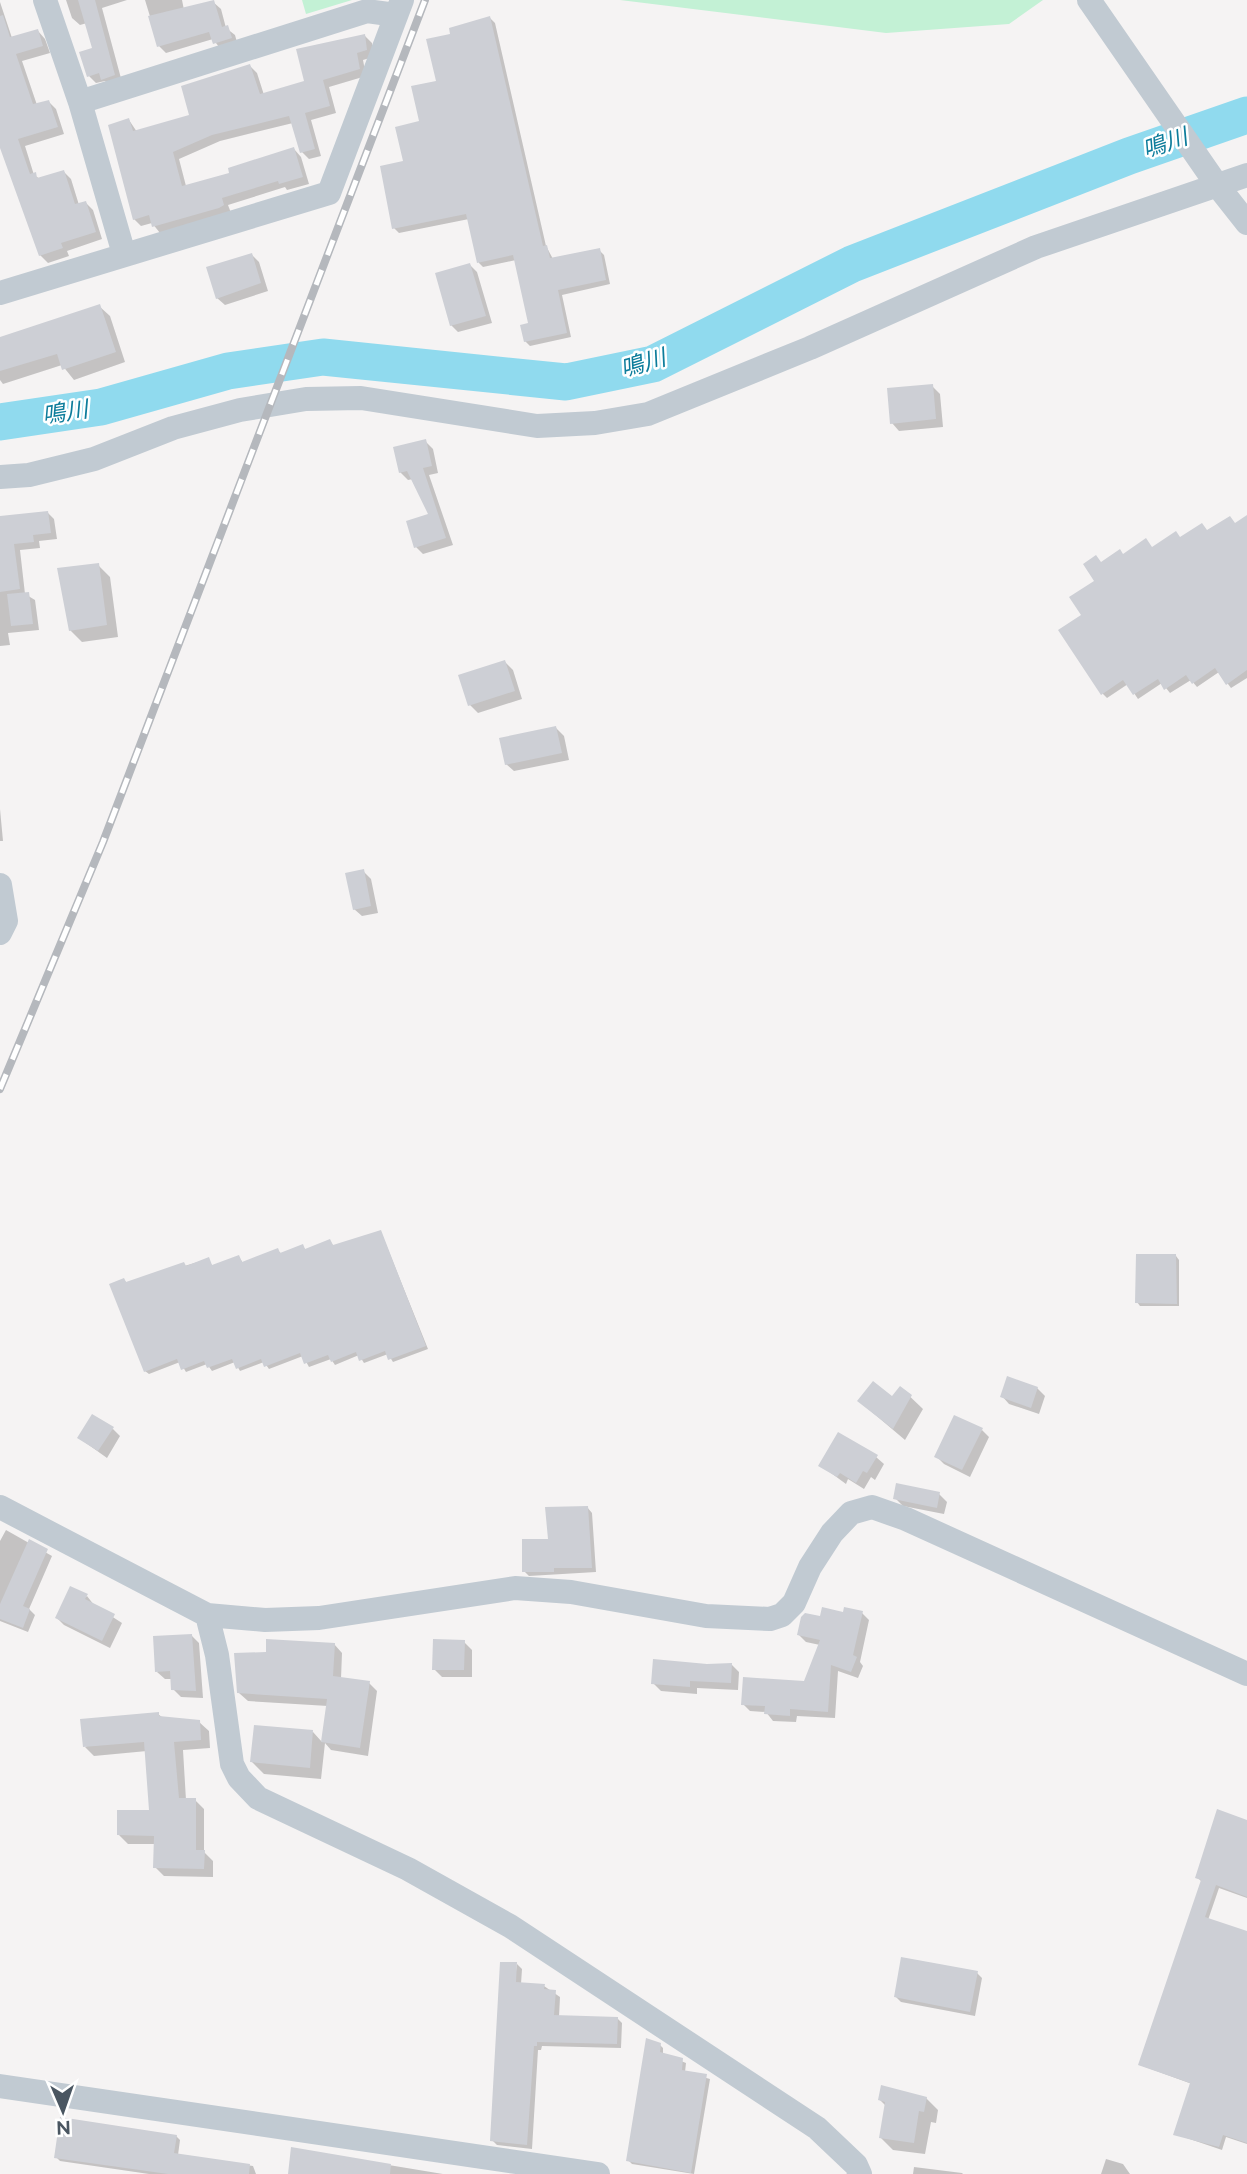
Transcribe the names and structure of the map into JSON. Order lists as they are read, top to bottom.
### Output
{
  "water": ["鳴川"],
  "north": "bottom"
}
